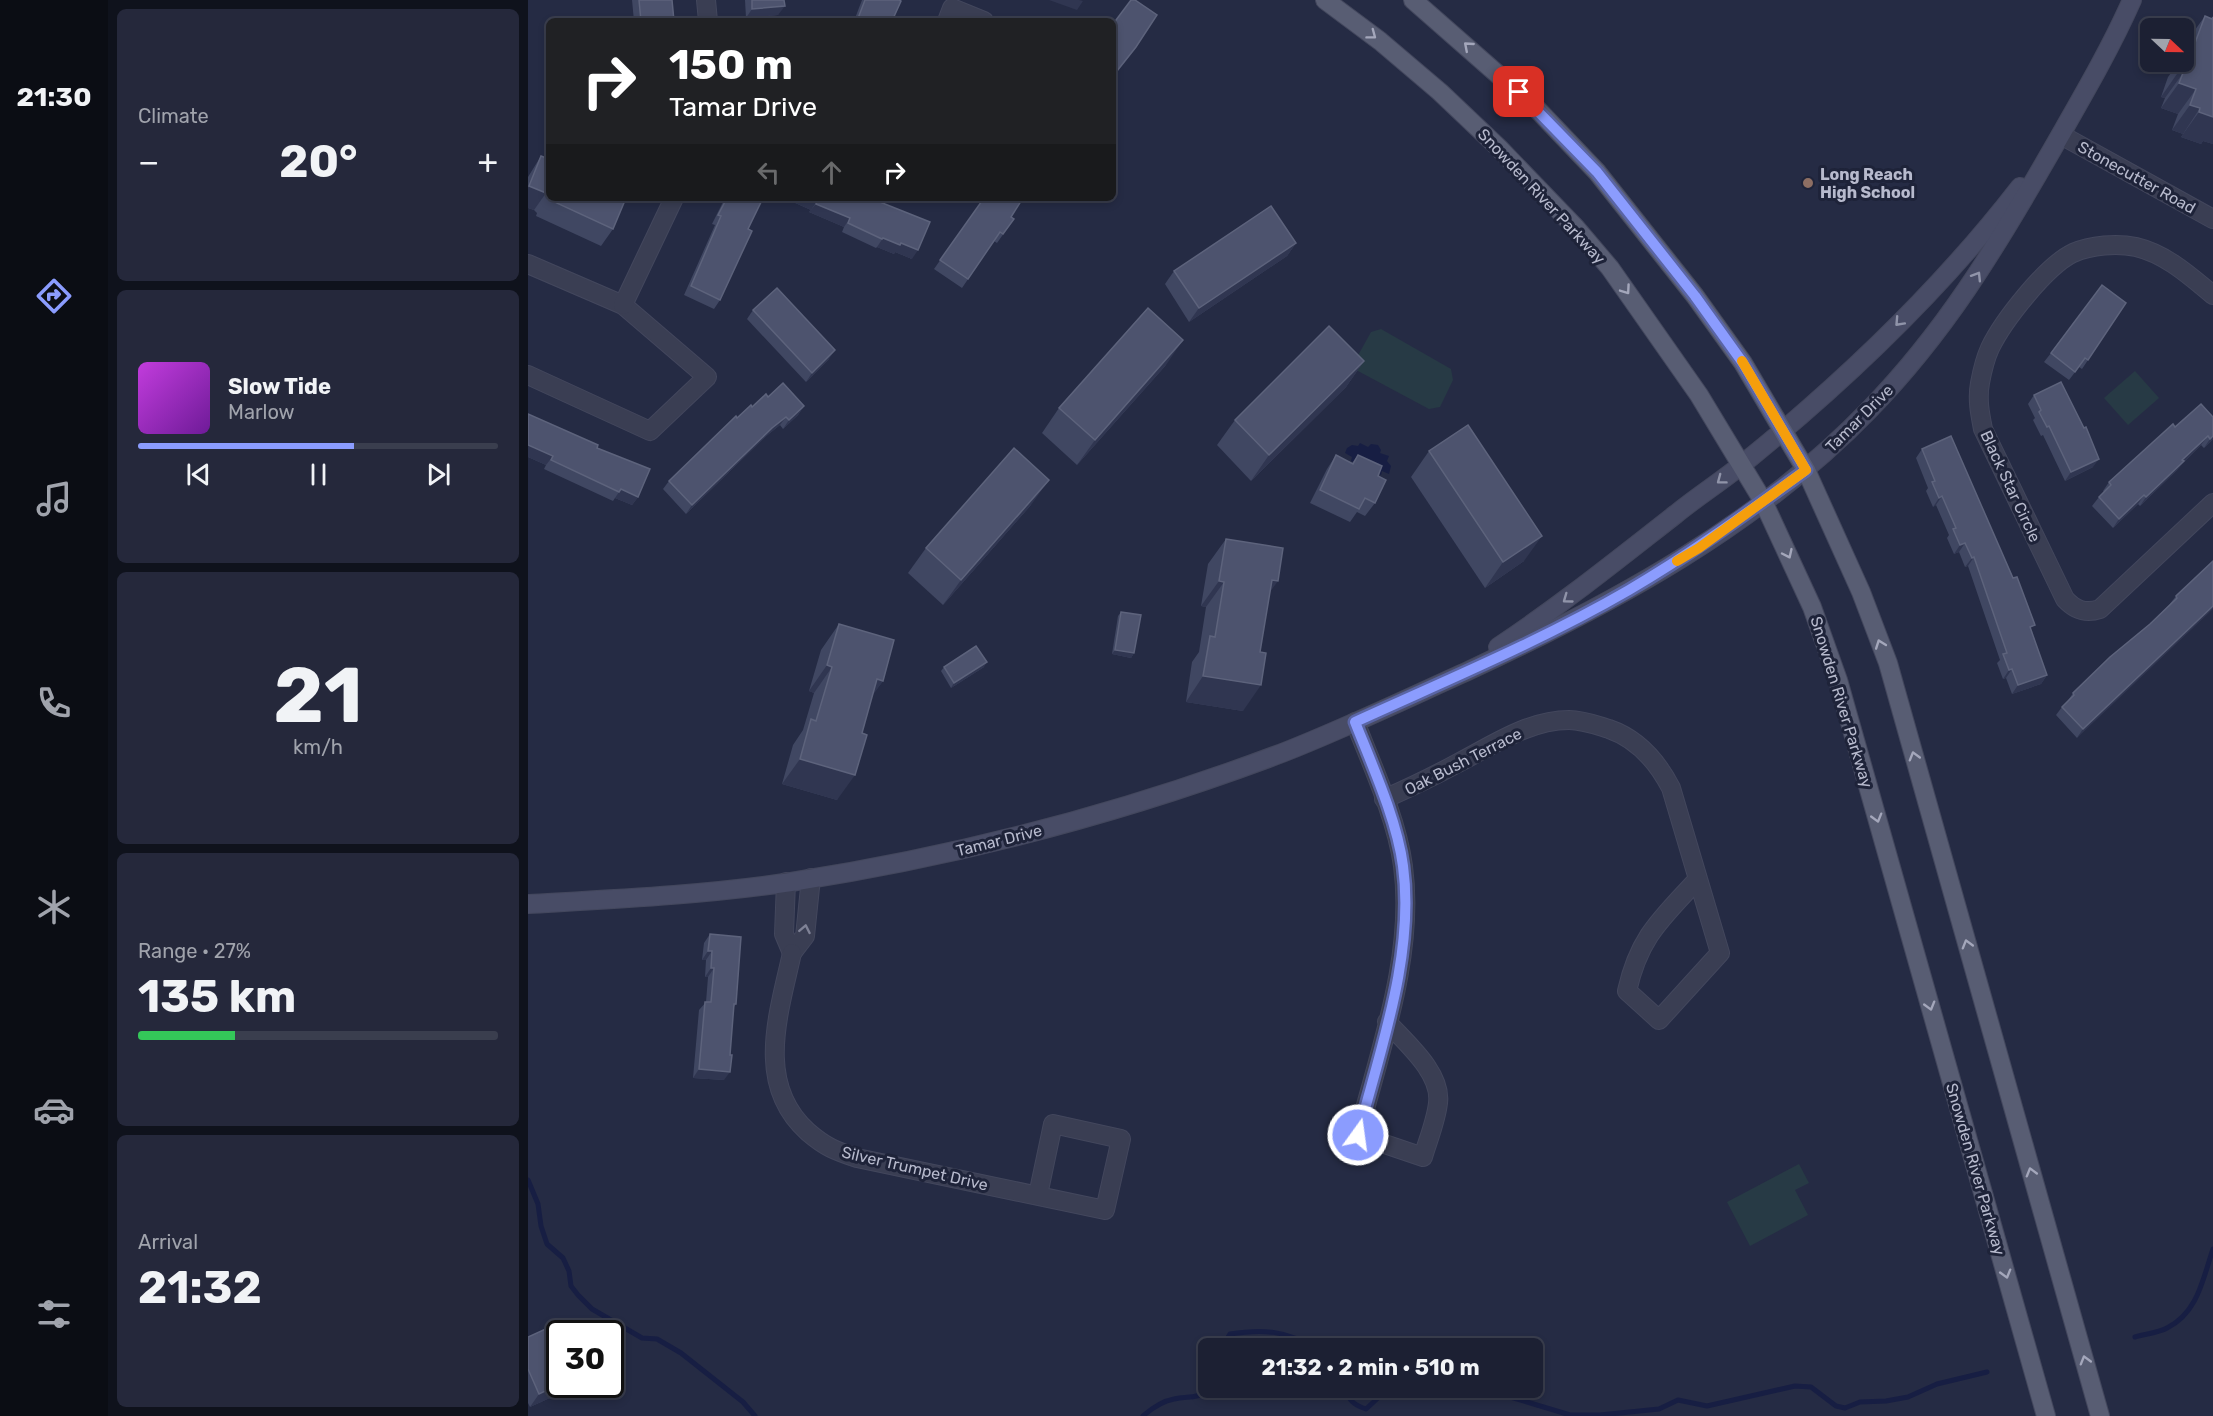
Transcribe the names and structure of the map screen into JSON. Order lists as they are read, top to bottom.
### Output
{
  "streets": {
    "main road": ["Snowden River Parkway"],
    "street": [
      "Stonecutter Road",
      "Tamar Drive",
      "Black Star Circle",
      "Oak Bush Terrace",
      "Silver Trumpet Drive"
    ]
  },
  "crossings": [
    ["Stonecutter Road", "Tamar Drive"],
    ["Snowden River Parkway", "Tamar Drive"],
    ["Tamar Drive", "Silver Trumpet Drive"]
  ],
  "places": ["Long Reach High School"],
  "north": "right",
  "page": {
    "tabs": "21:30",
    "tile": [
      "Climate",
      ["21", "km/h"],
      ["Range · 27%", "135 km"],
      ["Arrival", "21:32"]
    ],
    "turn": ["150 m", "Tamar Drive"],
    "heat": ["−", "20°", "+"],
    "song": ["Slow Tide", "Marlow"],
    "limit": "30",
    "trip": "21:32 · 2 min · 510 m"
  }
}
